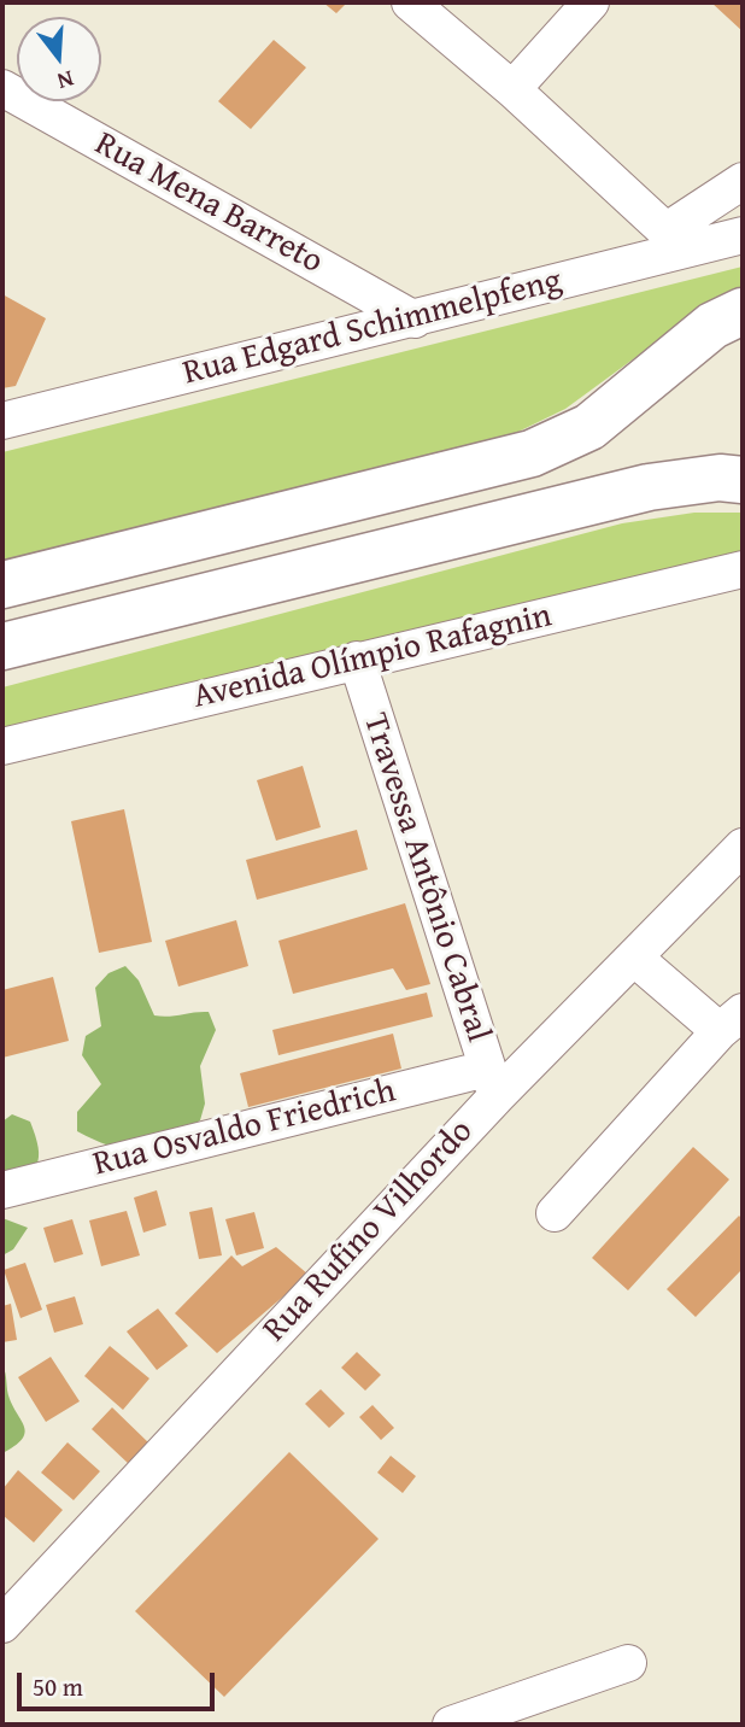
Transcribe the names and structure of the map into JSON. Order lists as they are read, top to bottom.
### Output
{
  "streets": {
    "street": [
      "Rua Mena Barreto",
      "Rua Edgard Schimmelpfeng",
      "Avenida Olímpio Rafagnin",
      "Travessa Antônio Cabral",
      "Rua Osvaldo Friedrich",
      "Rua Rufino Vilhordo"
    ]
  },
  "crossings": [
    ["Rua Mena Barreto", "Rua Edgard Schimmelpfeng"],
    ["Avenida Olímpio Rafagnin", "Travessa Antônio Cabral"],
    ["Travessa Antônio Cabral", "Rua Osvaldo Friedrich"],
    ["Travessa Antônio Cabral", "Rua Rufino Vilhordo"],
    ["Rua Osvaldo Friedrich", "Rua Rufino Vilhordo"]
  ],
  "scale_bar": "50 m",
  "north": "bottom"
}
